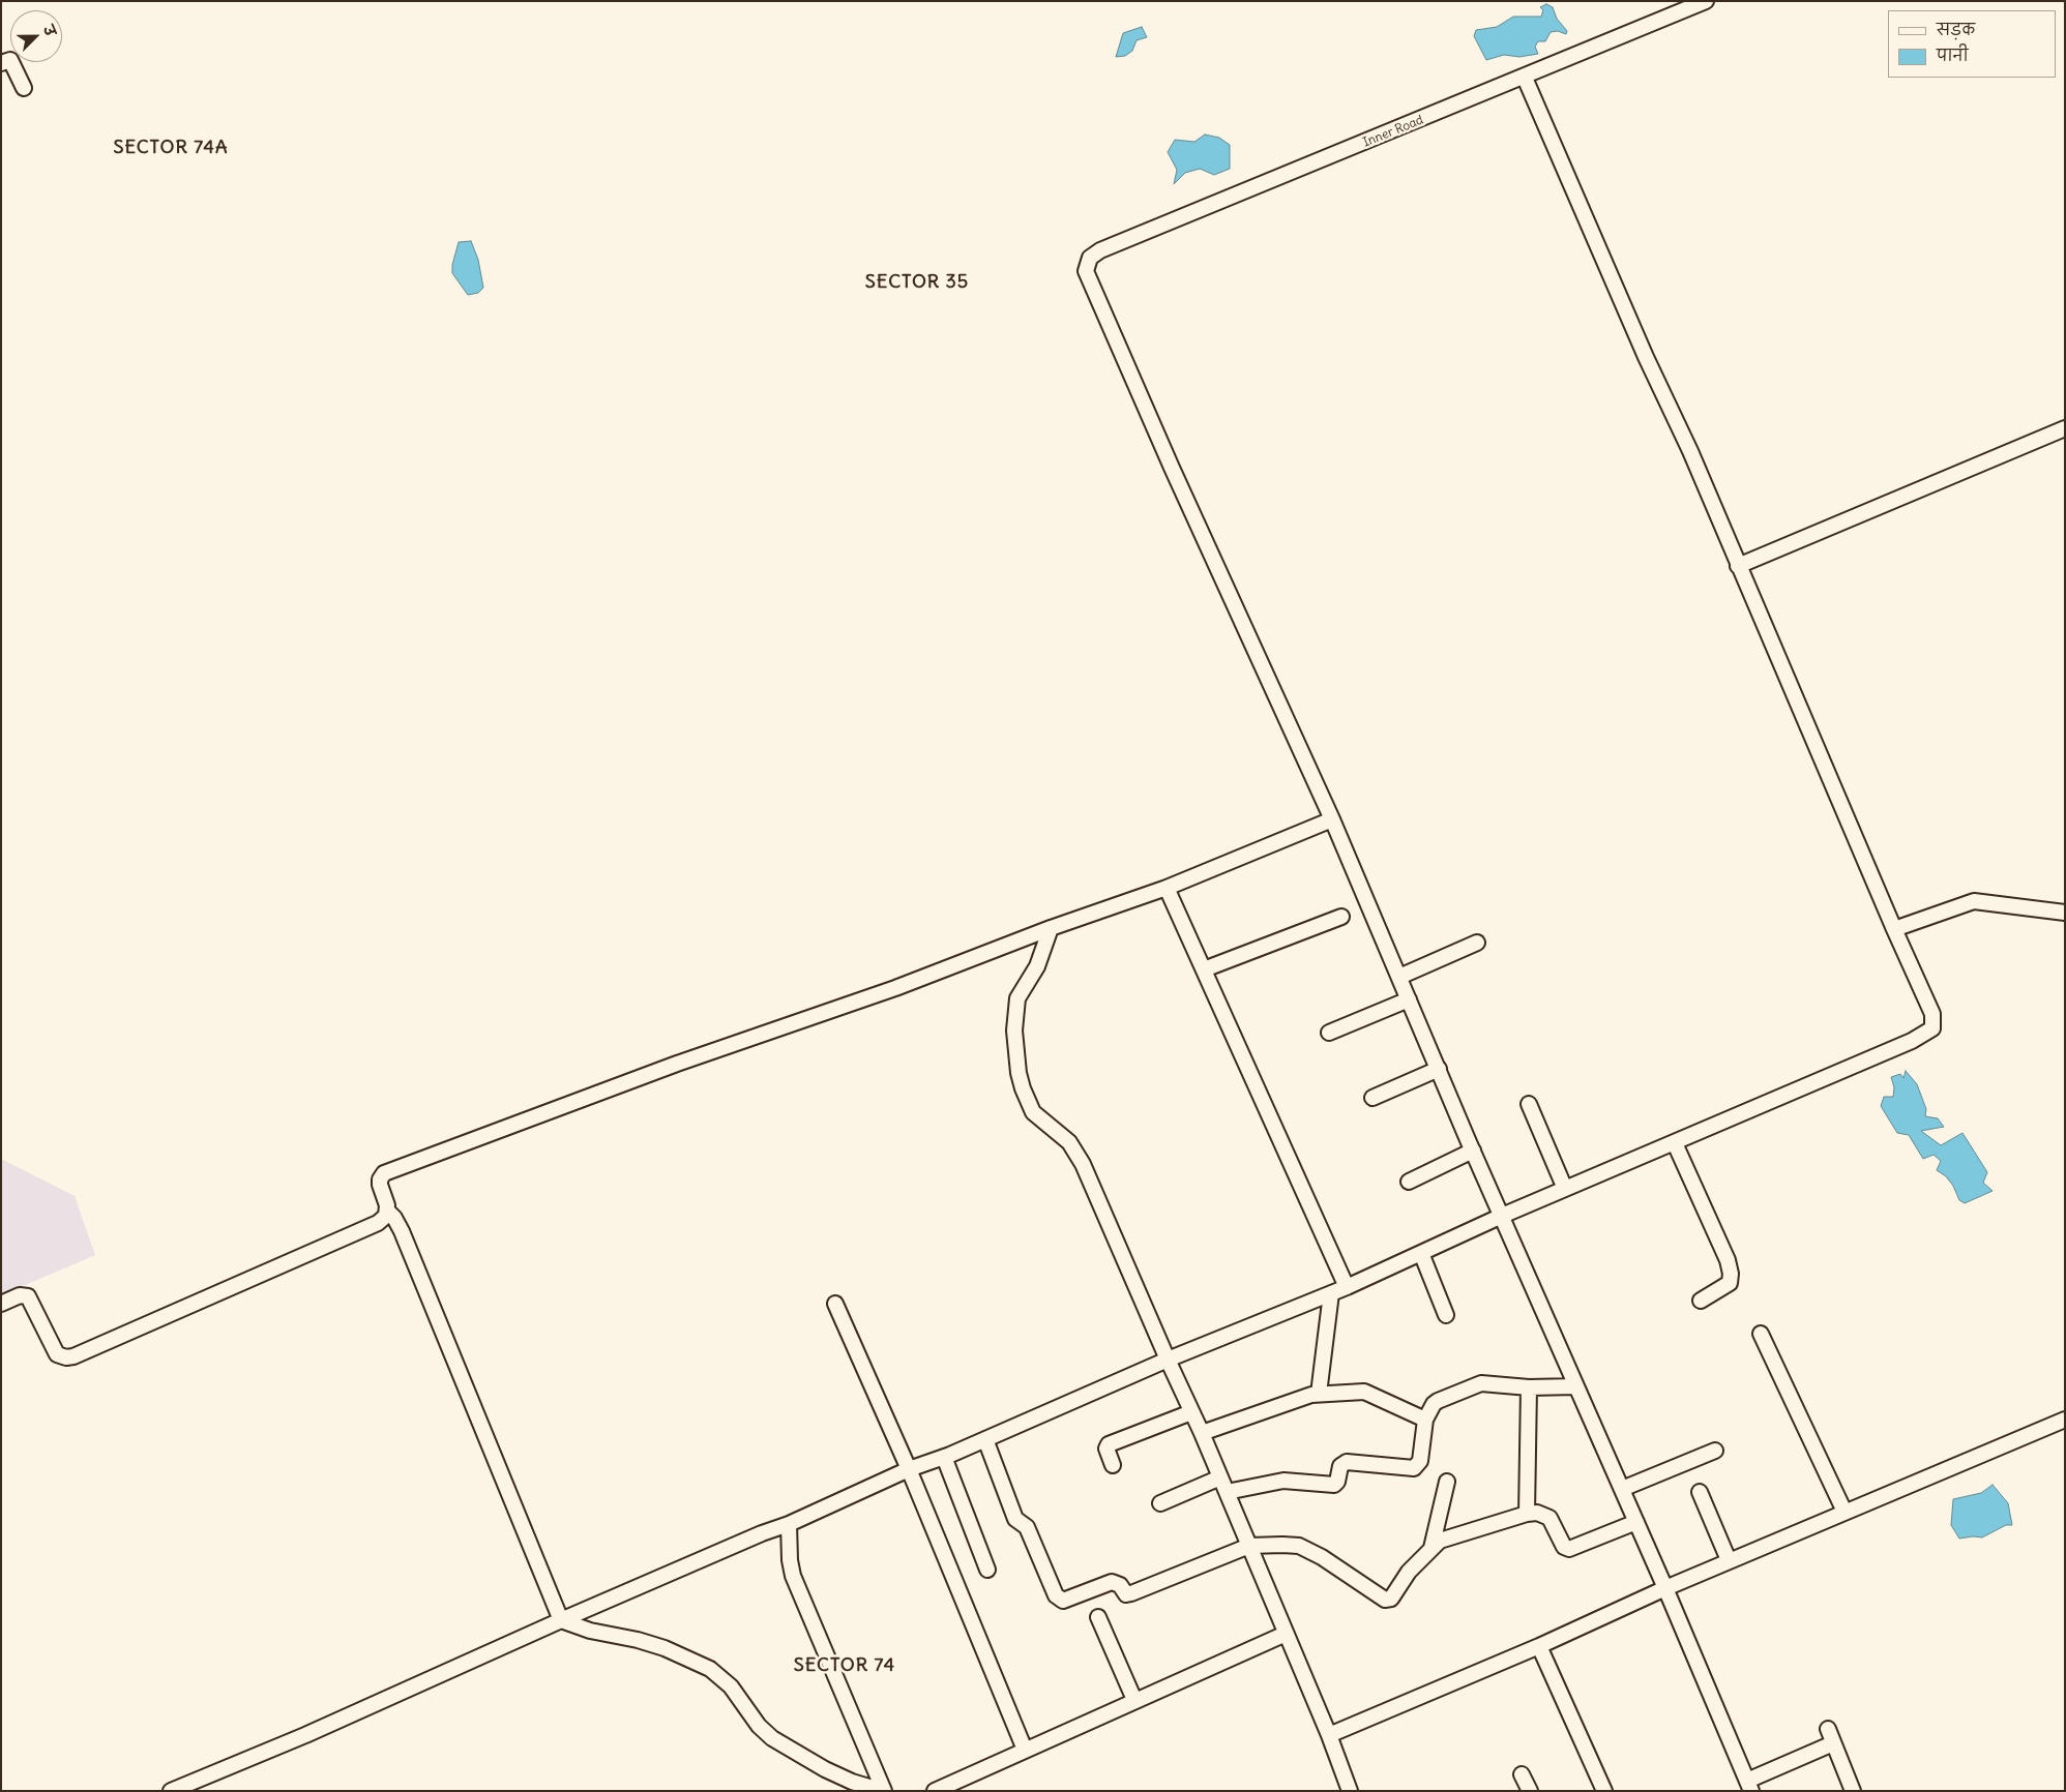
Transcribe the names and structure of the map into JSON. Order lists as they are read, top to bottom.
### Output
{
  "streets": {
    "street": ["Inner Road"]
  },
  "districts": ["SECTOR 74A", "SECTOR 35", "SECTOR 74"],
  "legend": ["सड़क", "पानी"],
  "north": "top right"
}
